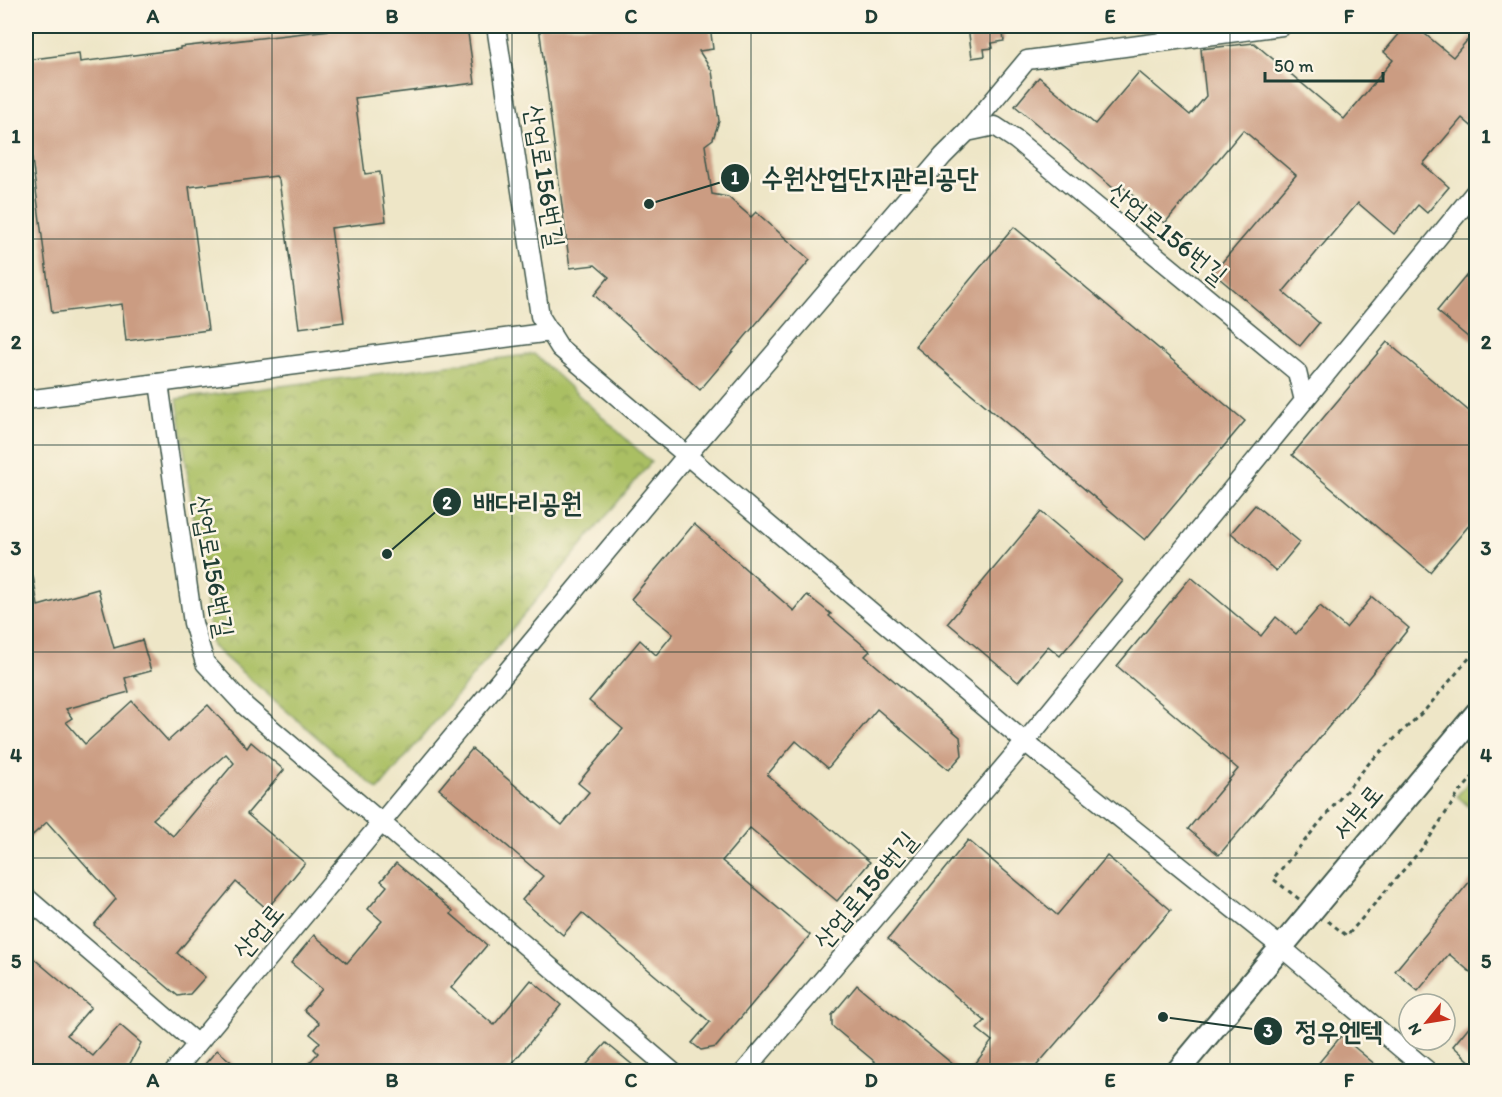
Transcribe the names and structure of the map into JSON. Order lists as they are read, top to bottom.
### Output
{
  "streets": {
    "main road": ["서부로"],
    "street": ["산업로156번길", "산업로"]
  },
  "crossings": [
    ["산업로156번길", "산업로"]
  ],
  "places": ["수원산업단지관리공단", "배다리공원", "정우엔텍"],
  "scale_bar": "50 m",
  "north": "bottom left",
  "grid": {
    "columns": [
      "A",
      "B",
      "C",
      "D",
      "E",
      "F"
    ],
    "rows": [
      "1",
      "2",
      "3",
      "4",
      "5"
    ]
  }
}
